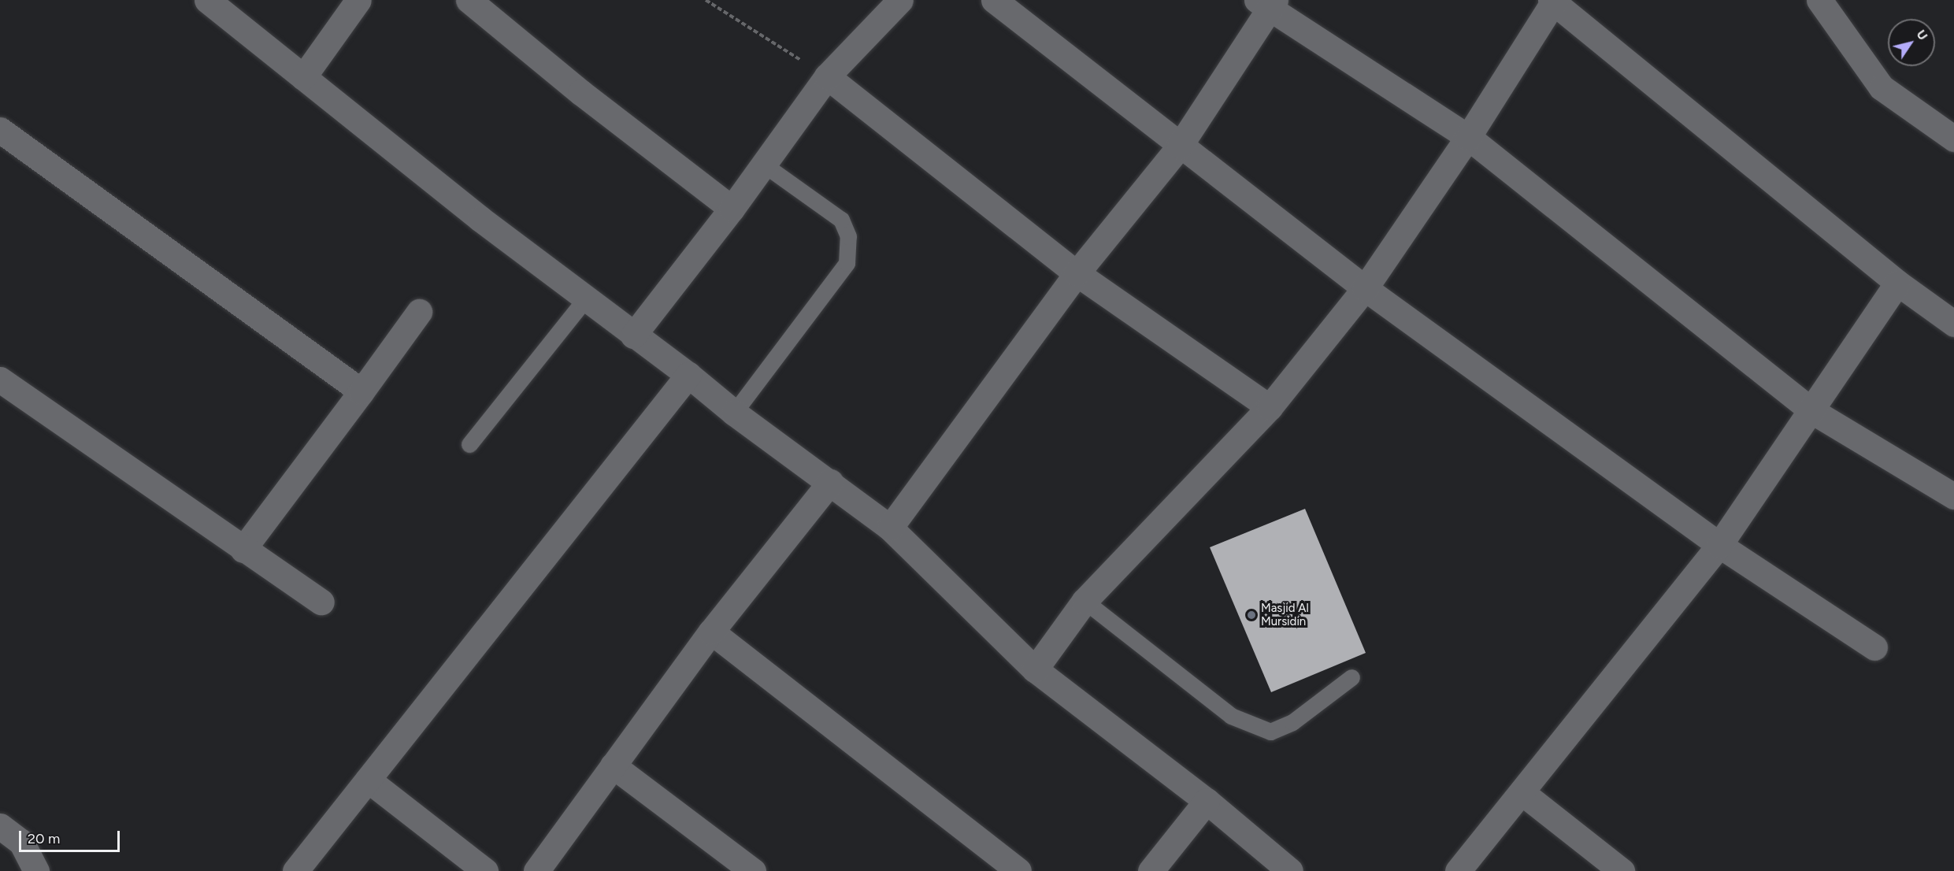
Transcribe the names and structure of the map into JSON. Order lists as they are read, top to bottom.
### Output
{
  "places": ["Masjid Al Mursidin"],
  "scale_bar": "20 m",
  "north": "top right"
}
